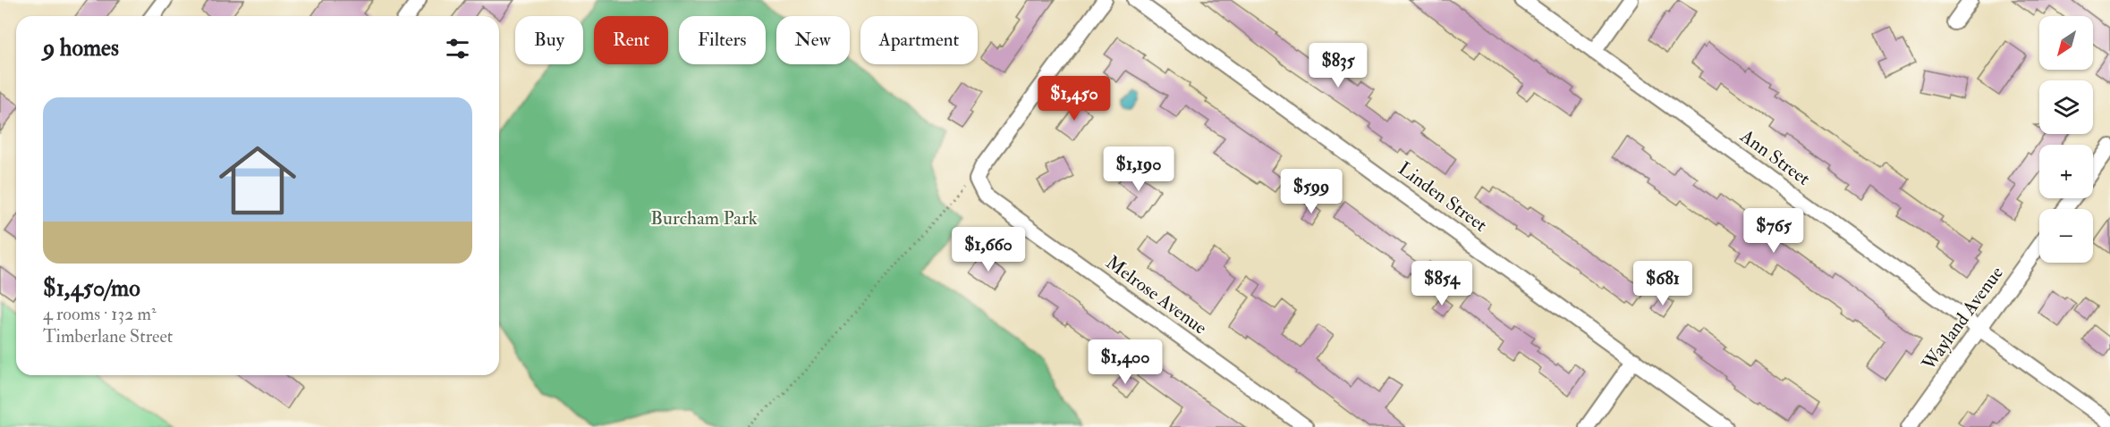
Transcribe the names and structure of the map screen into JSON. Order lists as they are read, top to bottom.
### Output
{
  "streets": {
    "street": [
      "Ann Street",
      "Linden Street",
      "Melrose Avenue",
      "Wayland Avenue"
    ]
  },
  "crossings": [
    ["Ann Street", "Wayland Avenue"]
  ],
  "parks": ["Burcham Park"],
  "north": "bottom left",
  "page": {
    "map_buttons": ["+", "−"],
    "chip": [
      "Buy",
      "Rent",
      "Filters",
      "New",
      "Apartment"
    ],
    "heading": "9 homes",
    "price": [
      "$835",
      "$1,450",
      "$1,190",
      "$599",
      "$765",
      "$1,660",
      "$854",
      "$681",
      "$1,400"
    ],
    "list": [
      {
        "name": "$1,450/mo",
        "note": "4 rooms · 132 m² · Timberlane Street"
      }
    ]
  }
}
